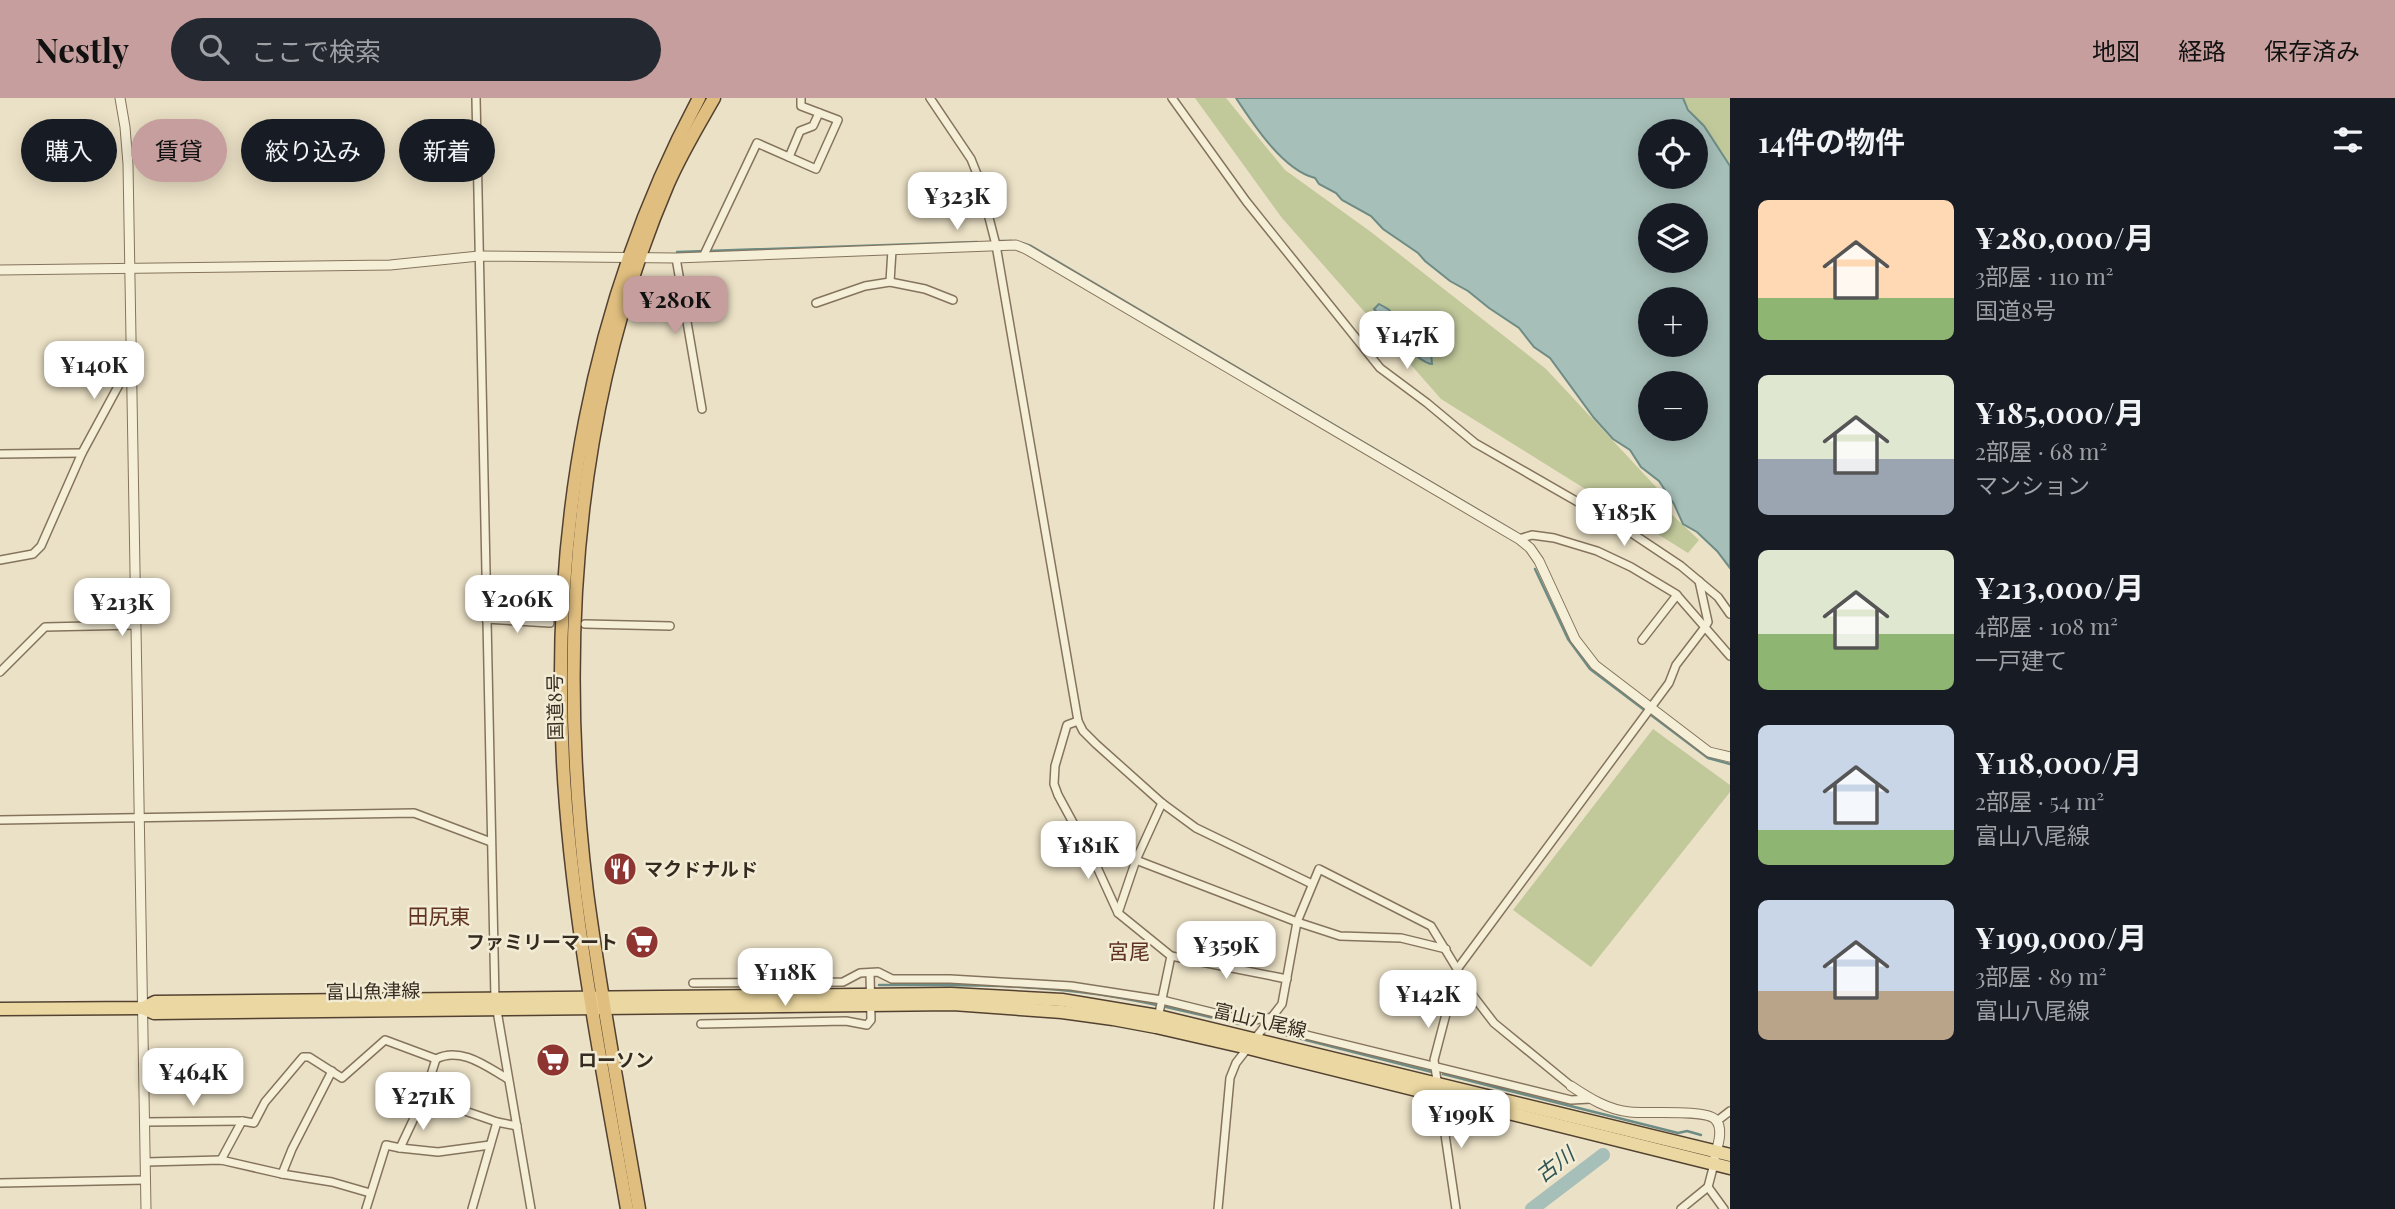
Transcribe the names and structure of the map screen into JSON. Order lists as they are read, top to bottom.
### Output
{
  "streets": {
    "highway": ["国道8号"],
    "main road": ["富山魚津線", "富山八尾線"]
  },
  "crossings": [
    ["国道8号", "富山魚津線"],
    ["国道8号", "富山八尾線"],
    ["富山魚津線", "富山八尾線"]
  ],
  "districts": ["田尻東", "宮尾"],
  "water": ["古川"],
  "places": {
    "restaurant": ["マクドナルド"],
    "supermarket": ["ファミリーマート", "ローソン"]
  },
  "page": {
    "header": "Nestly",
    "search": "ここで検索",
    "nav": ["地図", "経路", "保存済み"],
    "heading": "14件の物件",
    "map_buttons": ["+", "−"],
    "chip": [
      "購入",
      "賃貸",
      "絞り込み",
      "新着"
    ],
    "price": [
      "¥323K",
      "¥280K",
      "¥147K",
      "¥140K",
      "¥185K",
      "¥206K",
      "¥213K",
      "¥181K",
      "¥359K",
      "¥118K",
      "¥142K",
      "¥464K",
      "¥271K",
      "¥199K"
    ],
    "list": [
      {
        "name": "¥280,000/月",
        "note": "3部屋 · 110 m² · 国道8号"
      },
      {
        "name": "¥185,000/月",
        "note": "2部屋 · 68 m² · マンション"
      },
      {
        "name": "¥213,000/月",
        "note": "4部屋 · 108 m² · 一戸建て"
      },
      {
        "name": "¥118,000/月",
        "note": "2部屋 · 54 m² · 富山八尾線"
      },
      {
        "name": "¥199,000/月",
        "note": "3部屋 · 89 m² · 富山八尾線"
      }
    ]
  }
}
